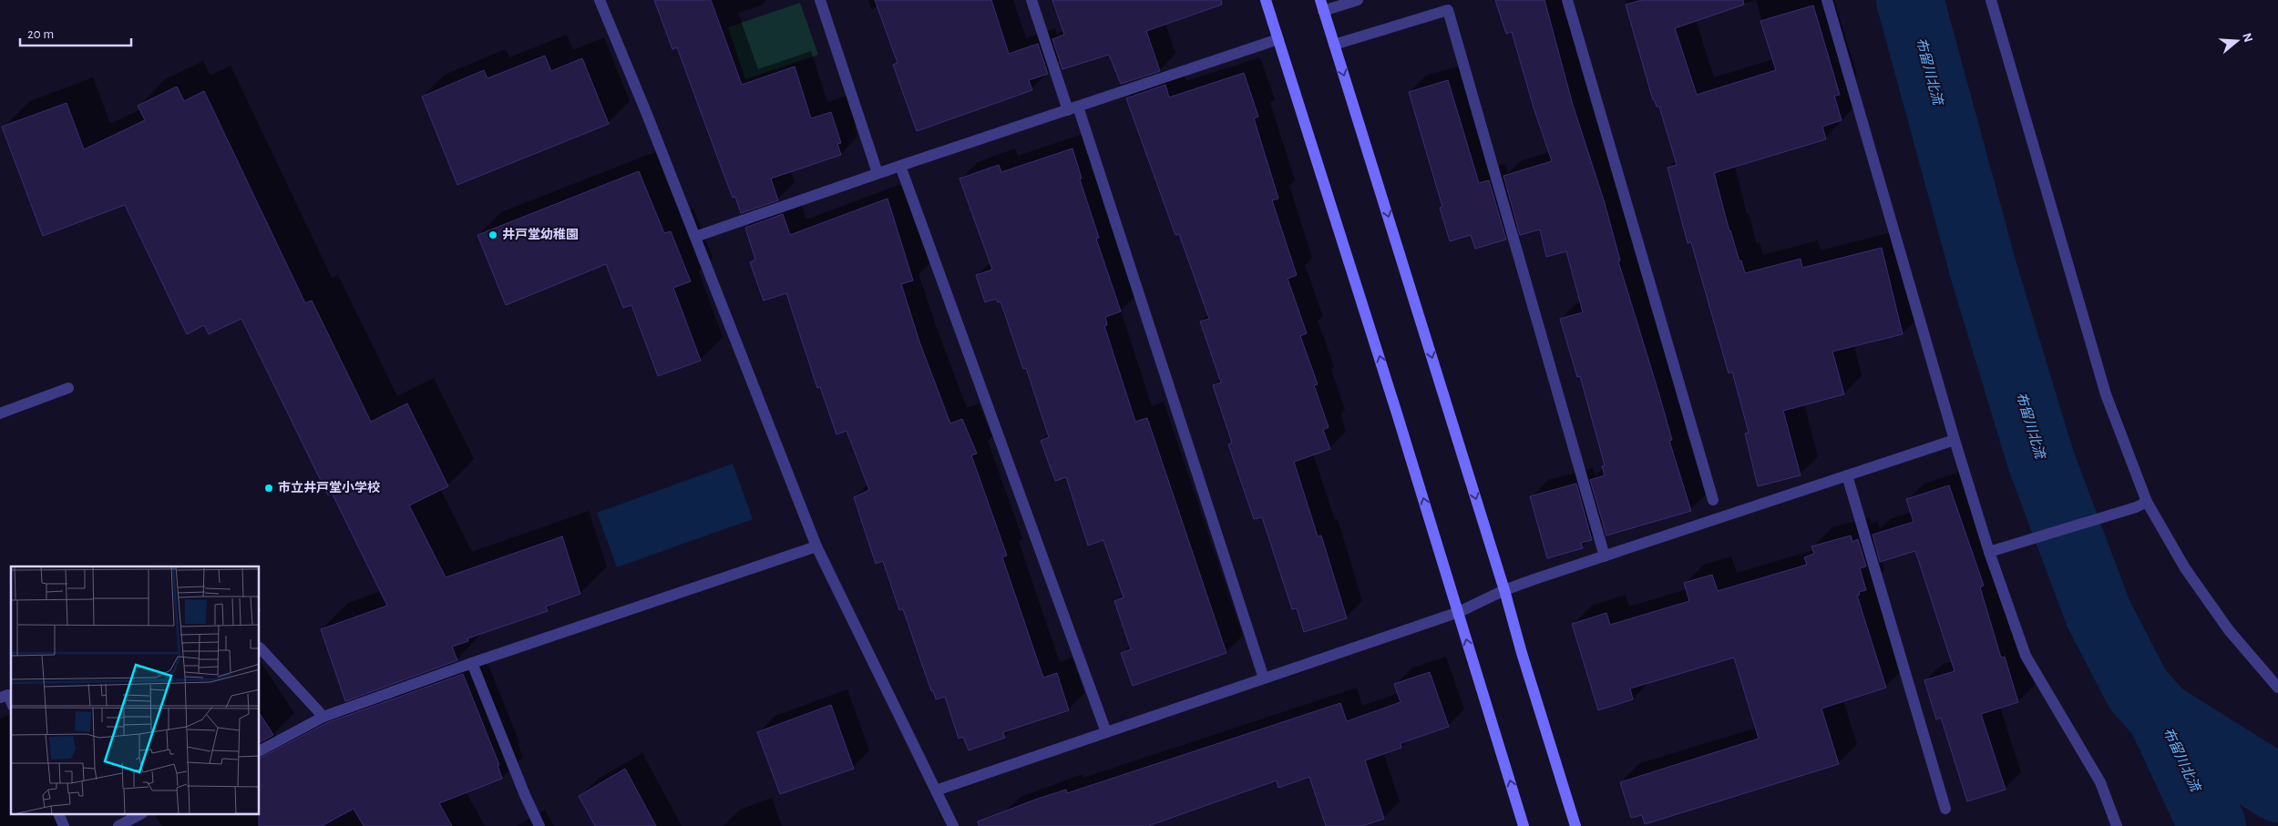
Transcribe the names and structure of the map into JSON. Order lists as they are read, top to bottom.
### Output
{
  "water": ["布留川北流"],
  "places": ["井戸堂幼稚園", "市立井戸堂小学校"],
  "scale_bar": "20 m",
  "north": "right"
}
